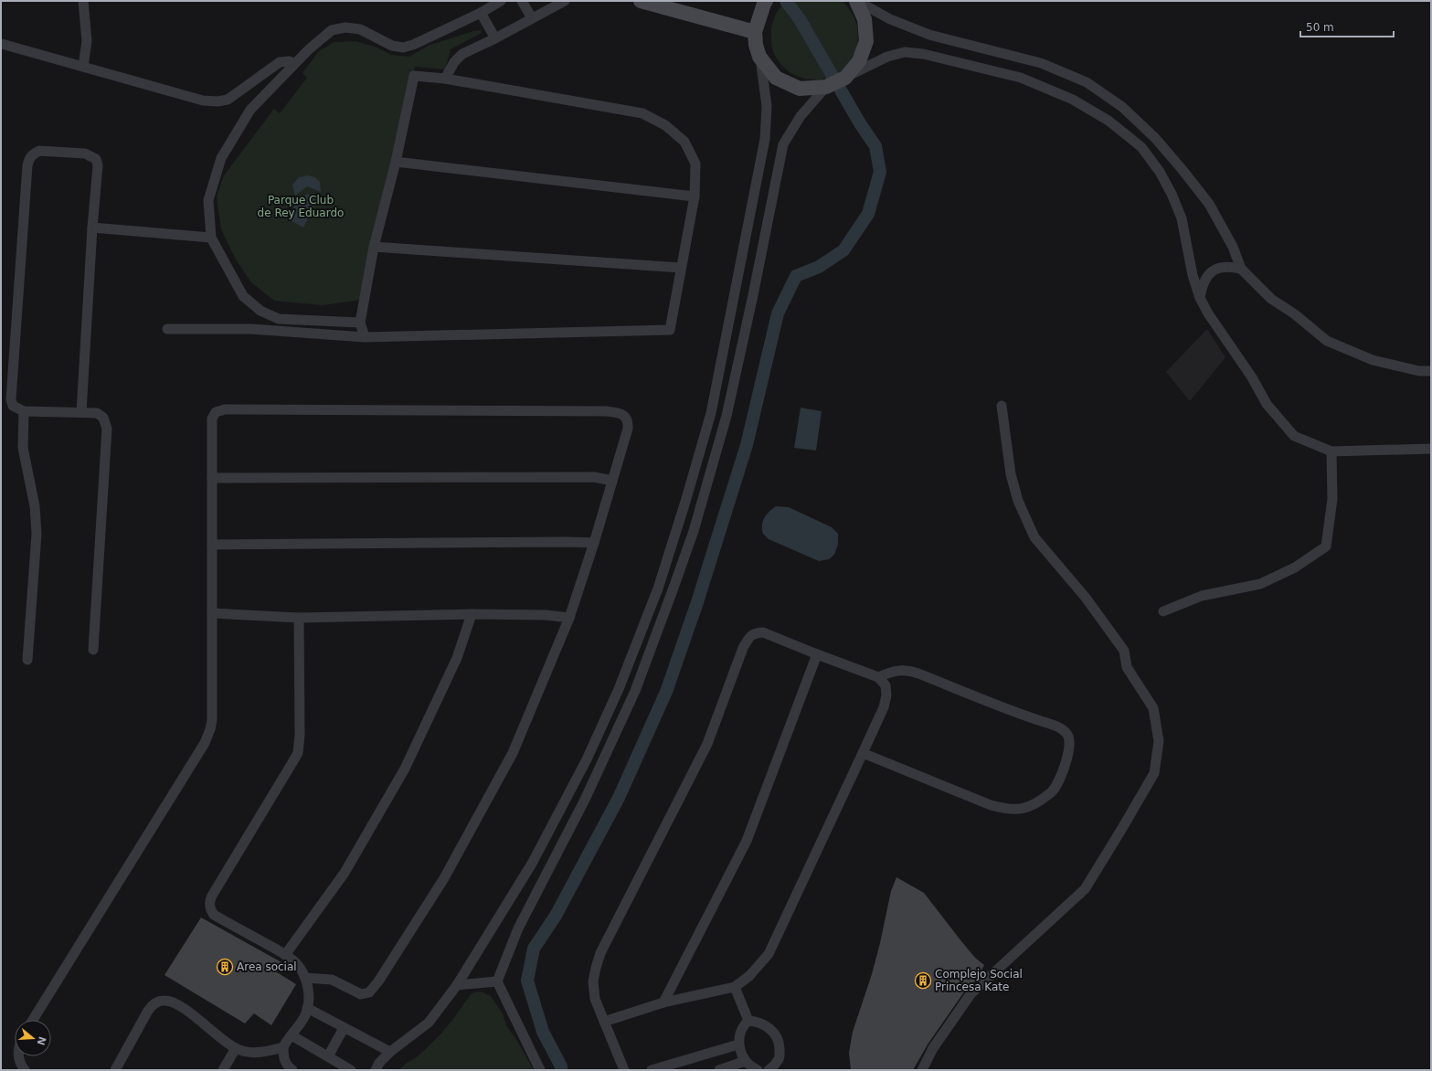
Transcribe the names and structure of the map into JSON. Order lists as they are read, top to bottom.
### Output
{
  "parks": ["Parque Club de Rey Eduardo"],
  "places": {
    "building": ["Area social", "Complejo Social Princesa Kate"]
  },
  "scale_bar": "50 m",
  "north": "right"
}
